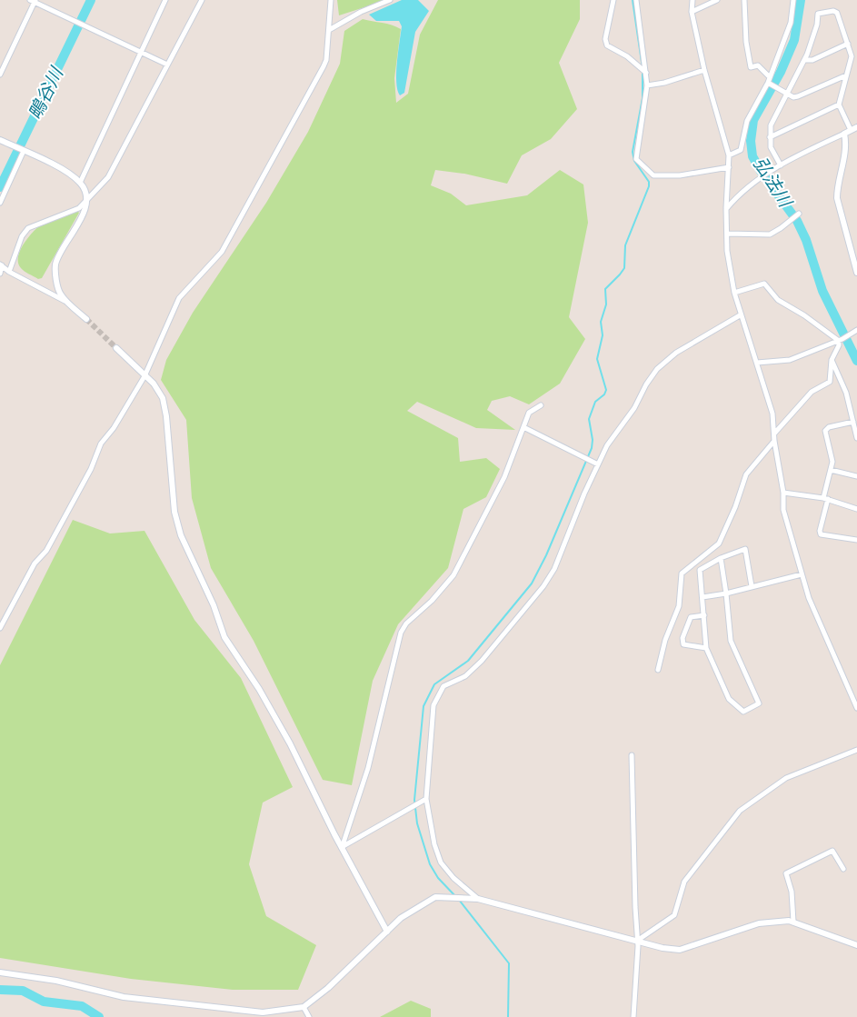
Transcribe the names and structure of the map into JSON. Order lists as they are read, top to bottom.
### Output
{
  "water": ["鴫谷川", "弘法川"]
}
